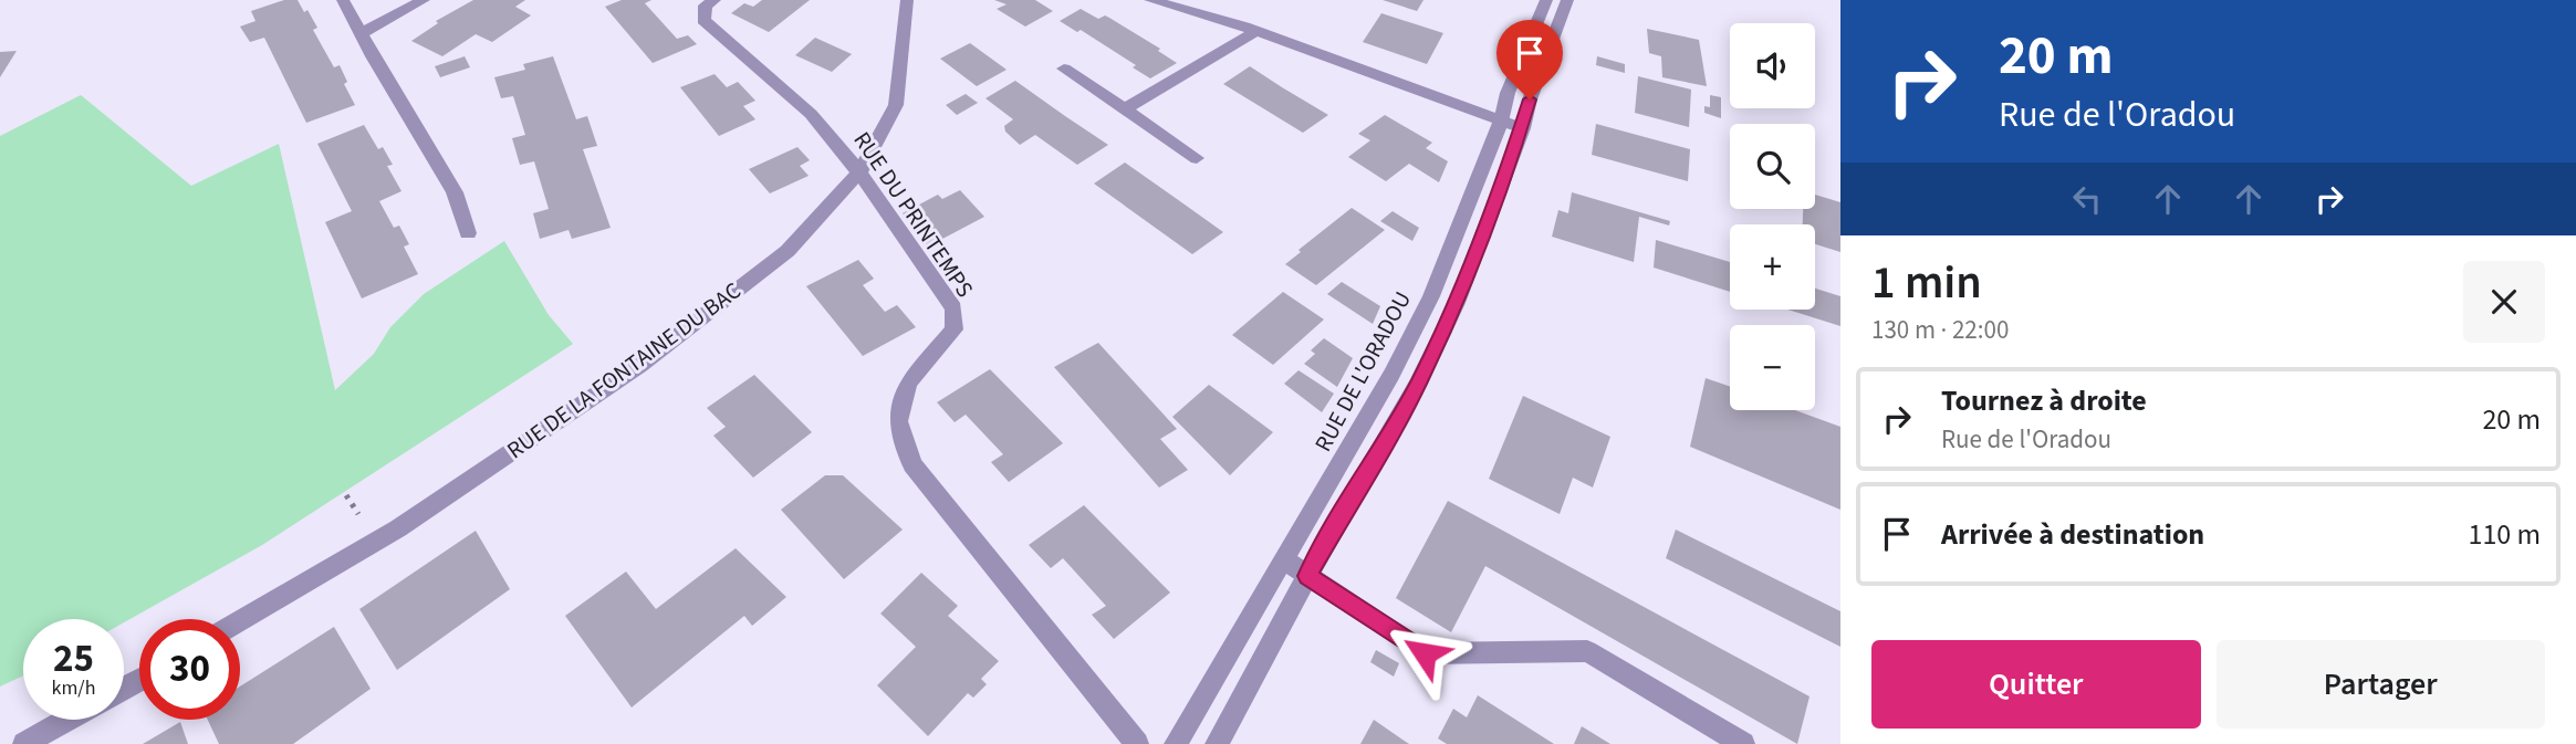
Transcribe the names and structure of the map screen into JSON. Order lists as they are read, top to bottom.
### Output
{
  "streets": {
    "street": ["RUE DU PRINTEMPS", "RUE DE LA FONTAINE DU BAC", "RUE DE L'ORADOU"]
  },
  "crossings": [
    ["RUE DU PRINTEMPS", "RUE DE LA FONTAINE DU BAC"]
  ],
  "page": {
    "turn": ["20 m", "Rue de l'Oradou"],
    "map_buttons": ["+", "−"],
    "heading": ["1 min", "130 m · 22:00"],
    "list": [
      {
        "name": "Tournez à droite",
        "note": "Rue de l'Oradou",
        "value": "20 m"
      },
      {
        "name": "Arrivée à destination",
        "value": "110 m"
      }
    ],
    "speed": "25 km/h",
    "limit": "30",
    "buttons": ["Quitter", "Partager"]
  }
}
